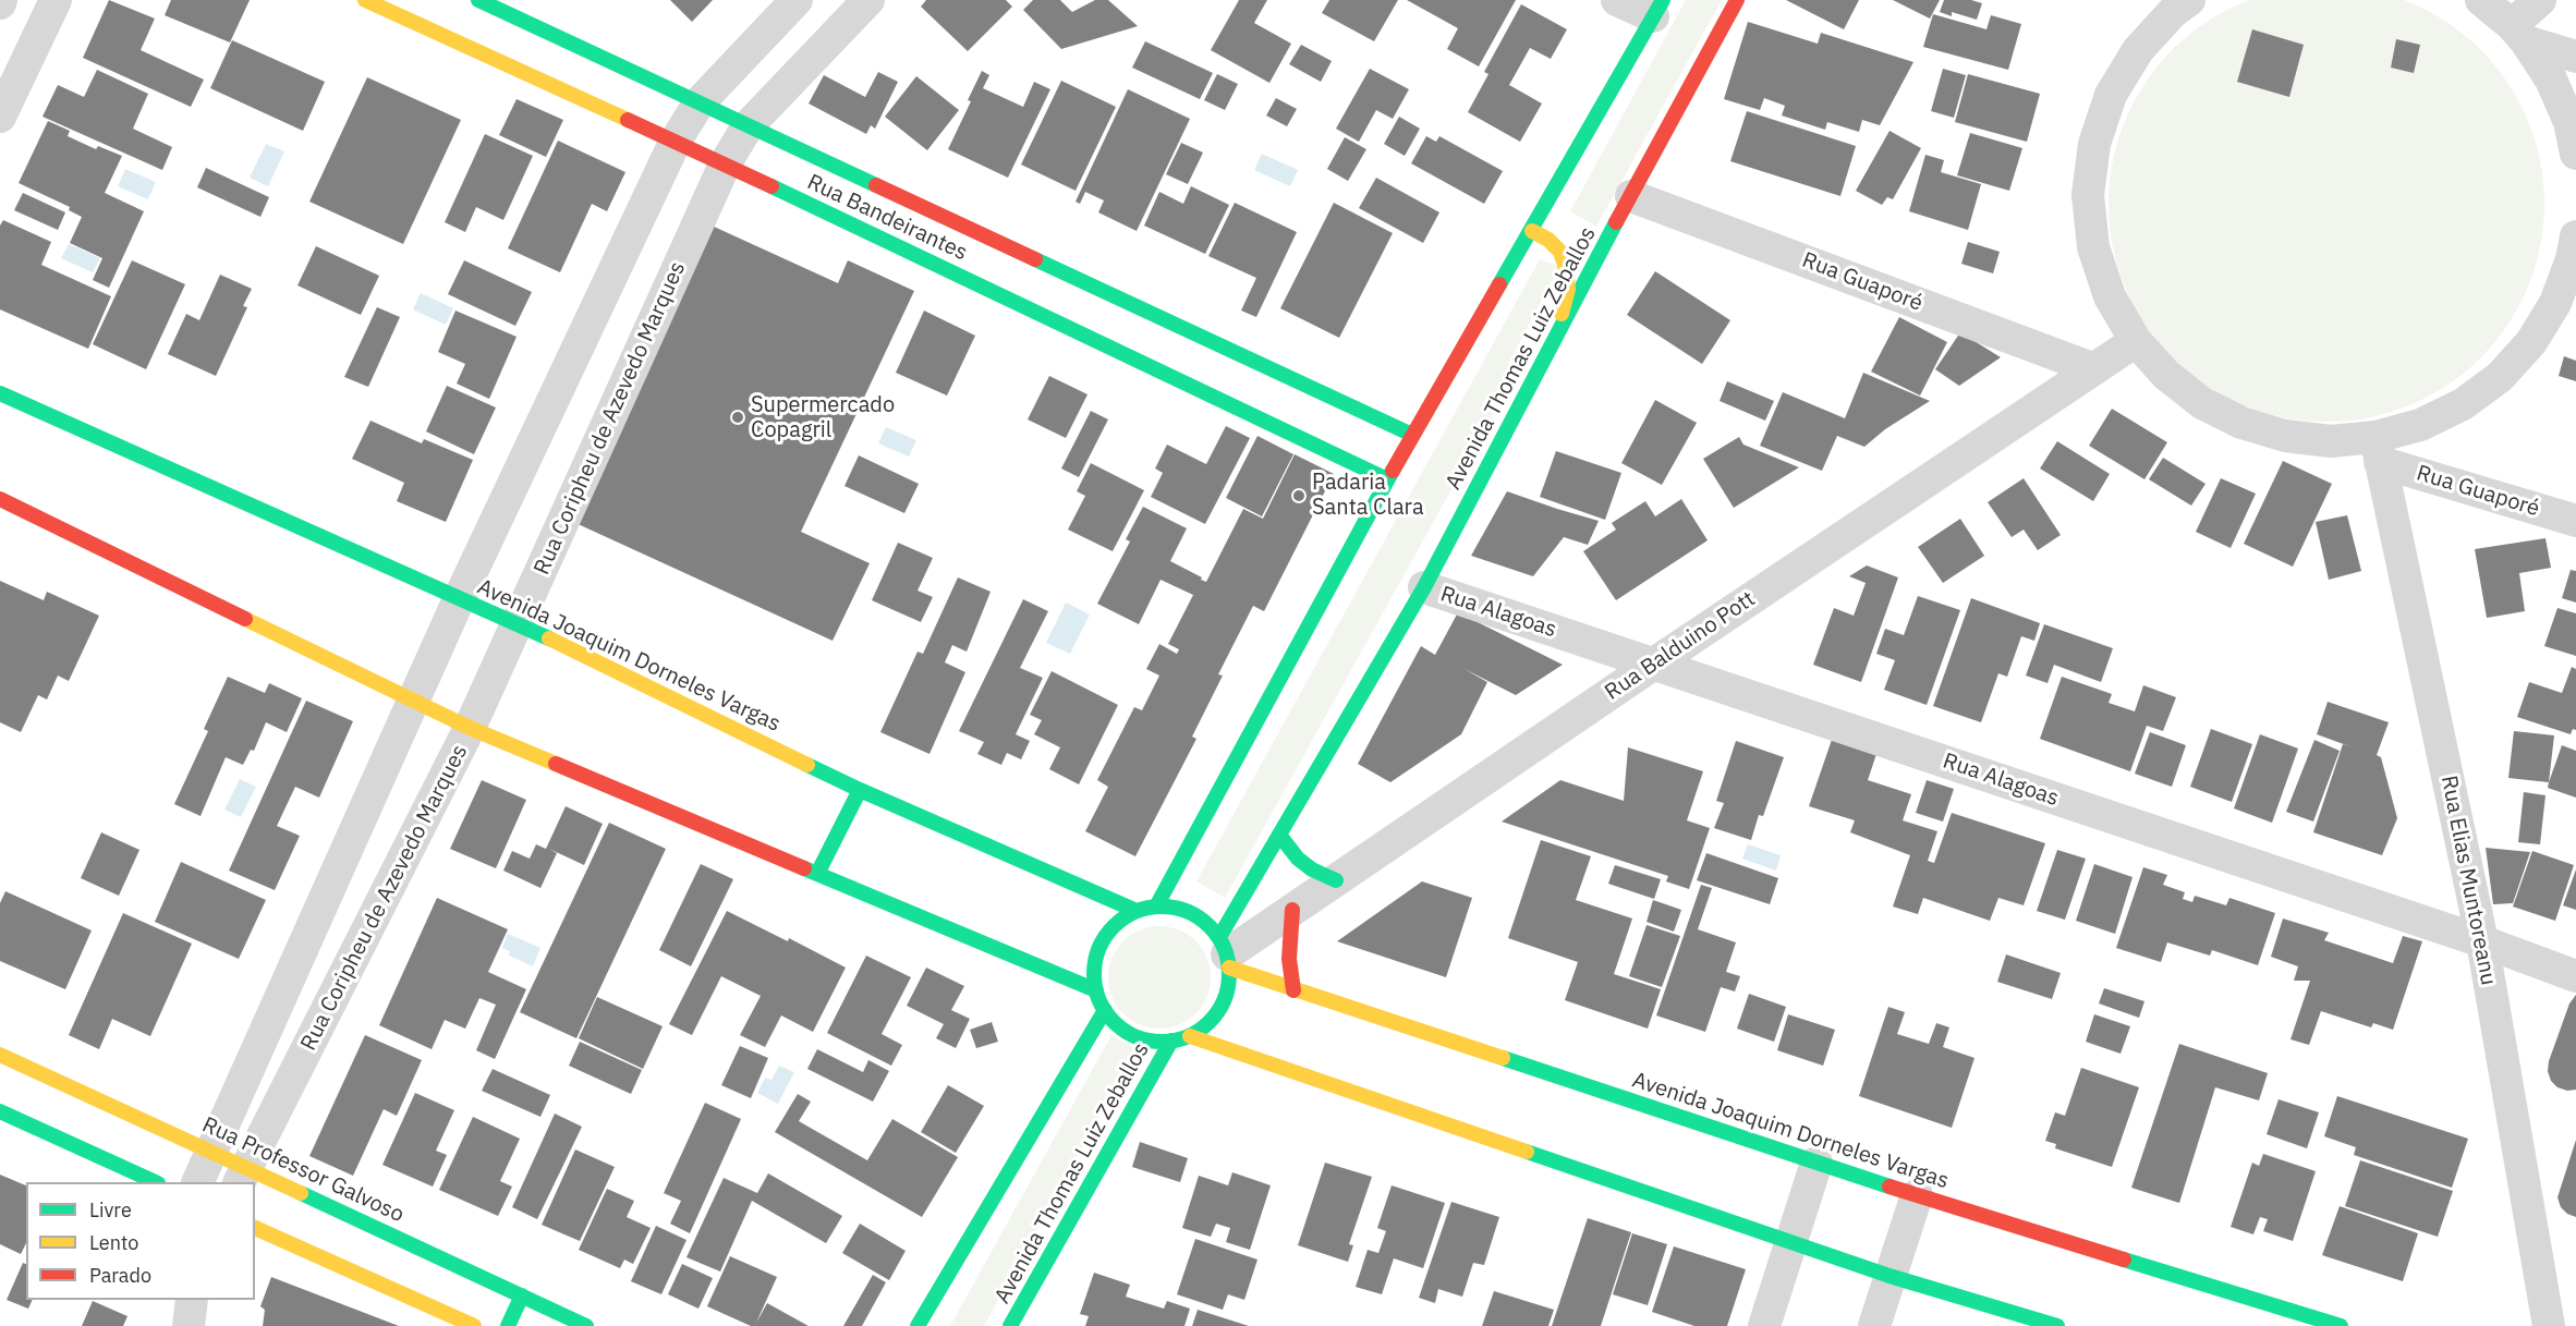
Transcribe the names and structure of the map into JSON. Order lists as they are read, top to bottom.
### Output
{
  "streets": {
    "street": [
      "Rua Bandeirantes",
      "Rua Guaporé",
      "Avenida Thomas Luiz Zeballos",
      "Rua Coripheu de Azevedo Marques",
      "Rua Alagoas",
      "Rua Balduino Pott",
      "Avenida Joaquim Dorneles Vargas",
      "Rua Elias Muntoreanu",
      "Rua Professor Galvoso"
    ]
  },
  "crossings": [
    ["Rua Bandeirantes", "Rua Coripheu de Azevedo Marques"],
    ["Rua Guaporé", "Avenida Thomas Luiz Zeballos"],
    ["Rua Guaporé", "Rua Balduino Pott"],
    ["Rua Guaporé", "Rua Elias Muntoreanu"],
    ["Avenida Thomas Luiz Zeballos", "Rua Alagoas"],
    ["Avenida Thomas Luiz Zeballos", "Rua Balduino Pott"],
    ["Avenida Thomas Luiz Zeballos", "Avenida Joaquim Dorneles Vargas"],
    ["Rua Coripheu de Azevedo Marques", "Avenida Joaquim Dorneles Vargas"],
    ["Rua Coripheu de Azevedo Marques", "Rua Professor Galvoso"],
    ["Rua Alagoas", "Rua Balduino Pott"],
    ["Rua Alagoas", "Rua Elias Muntoreanu"],
    ["Rua Balduino Pott", "Avenida Joaquim Dorneles Vargas"]
  ],
  "places": ["Supermercado Copagril", "Padaria Santa Clara"],
  "legend": ["Livre", "Lento", "Parado"]
}
